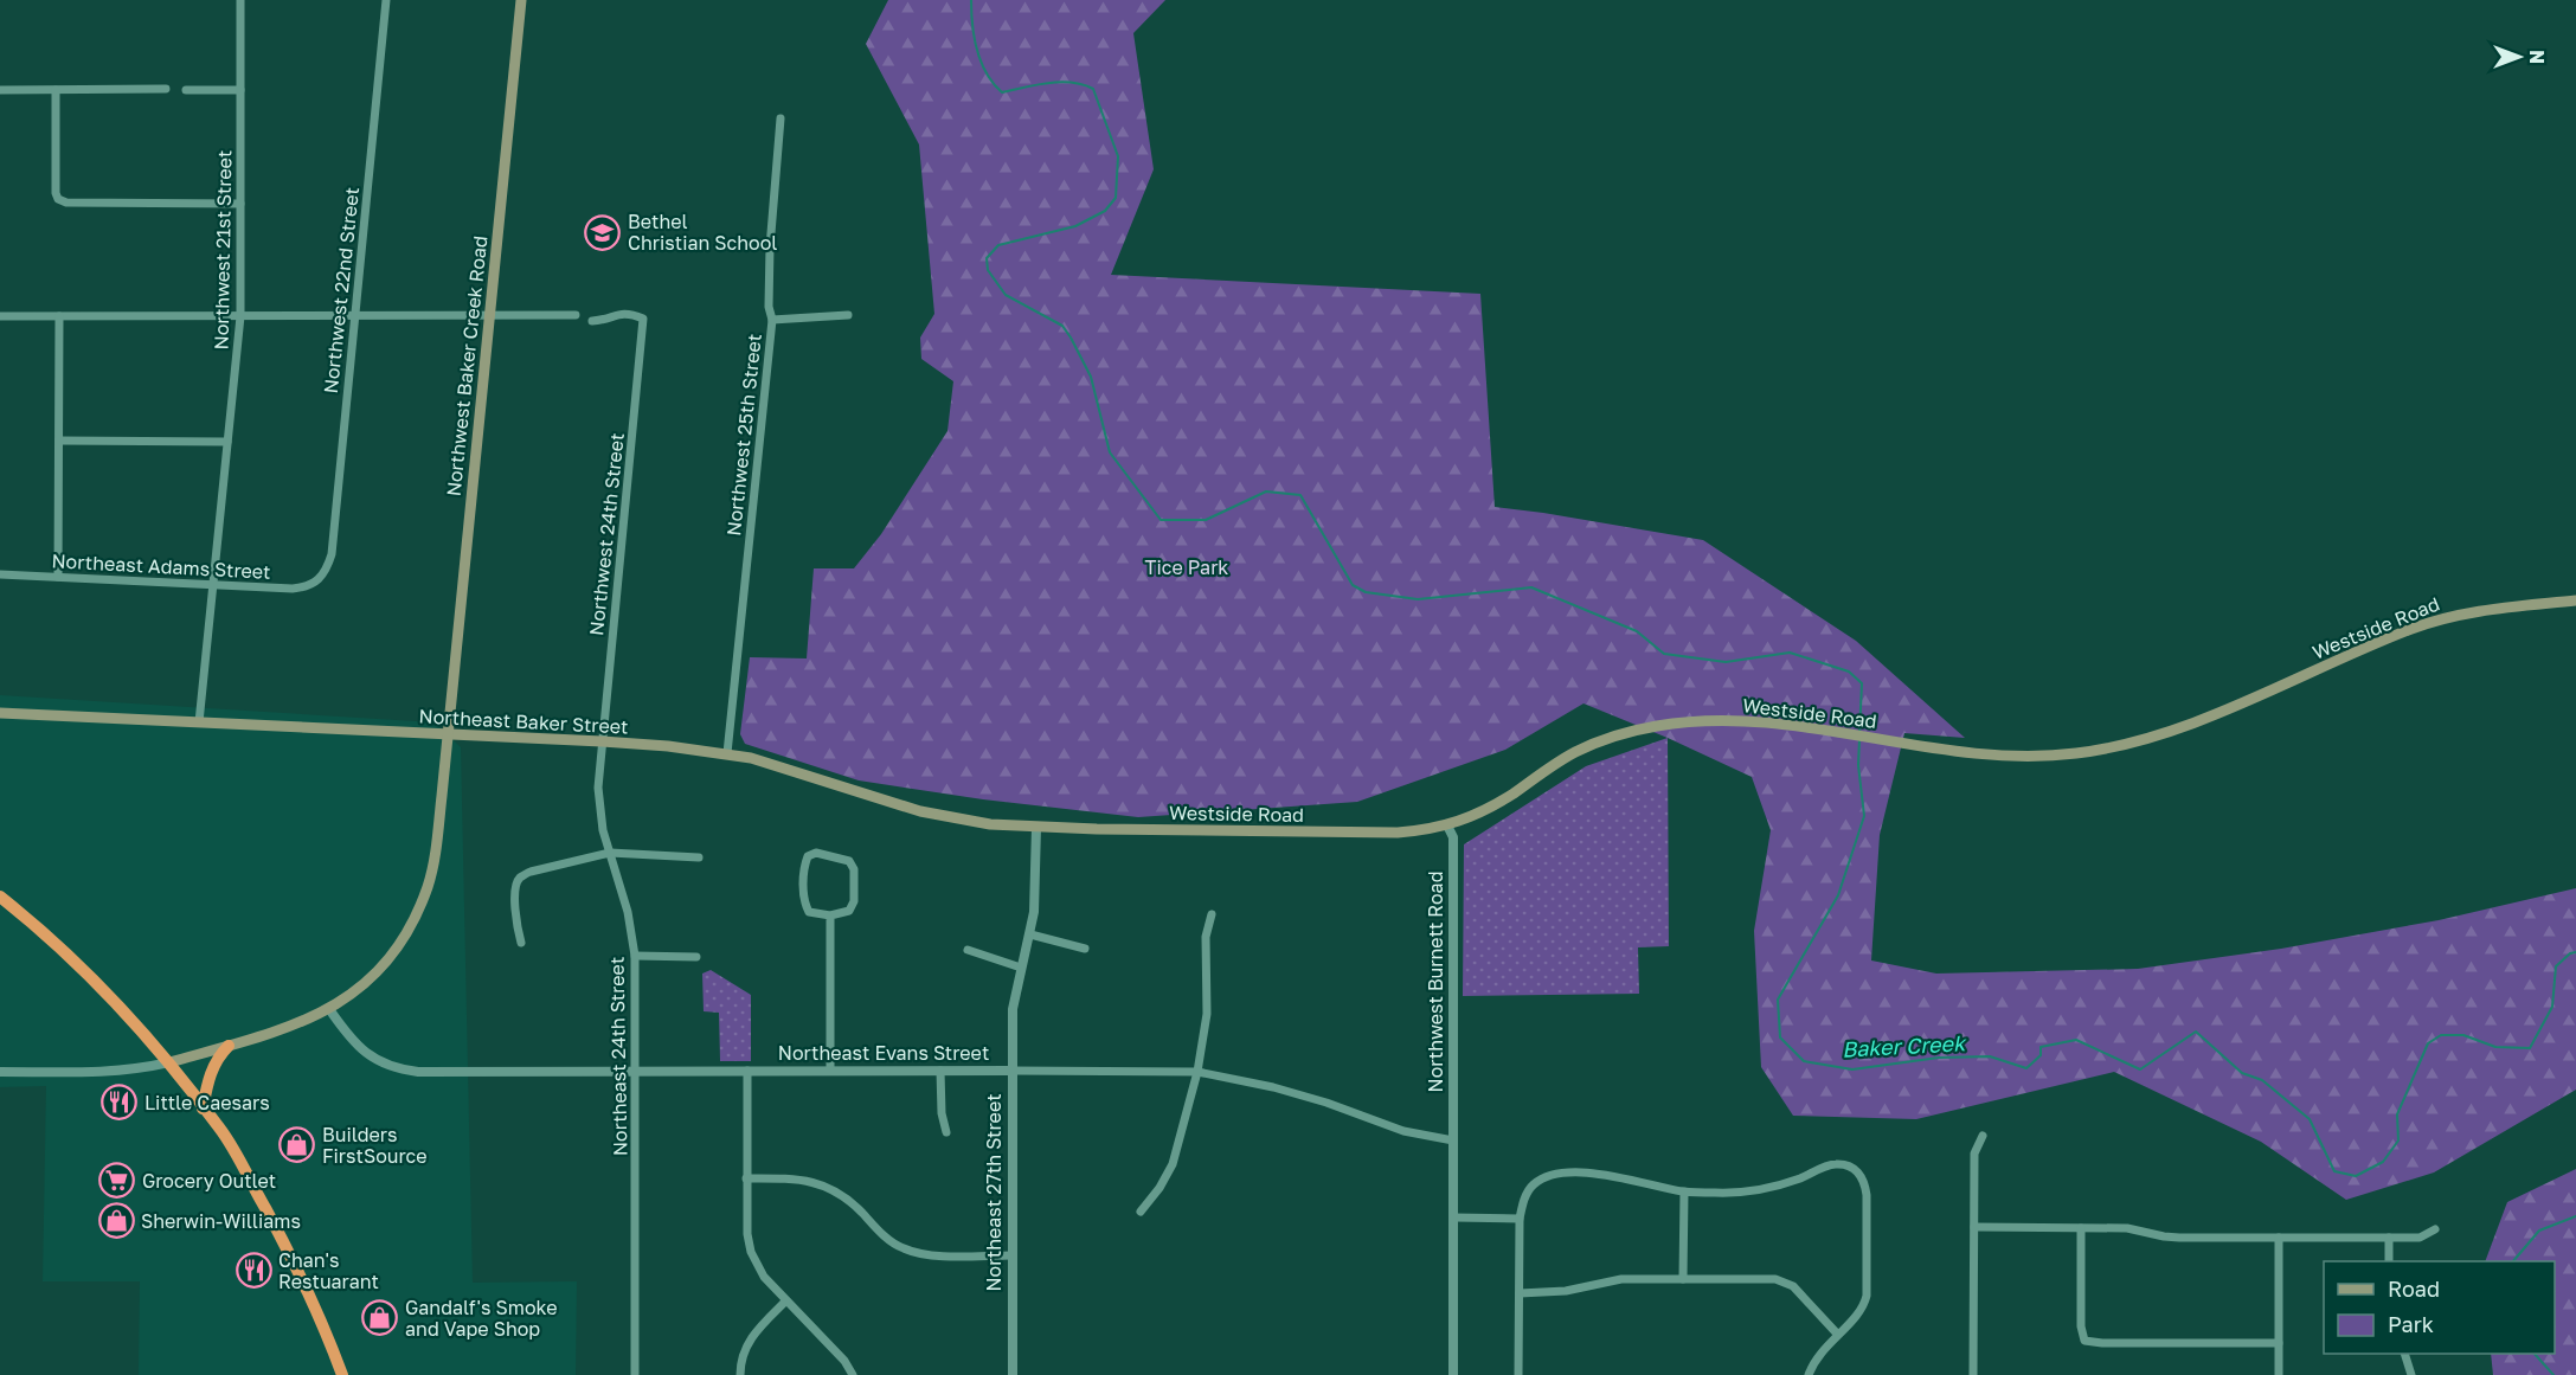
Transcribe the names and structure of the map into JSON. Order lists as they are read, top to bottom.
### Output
{
  "streets": {
    "main road": ["Northwest Baker Creek Road", "Westside Road", "Northeast Baker Street"],
    "street": [
      "Northwest 21st Street",
      "Northwest 22nd Street",
      "Northwest 25th Street",
      "Northwest 24th Street",
      "Northeast Adams Street",
      "Northwest Burnett Road",
      "Northeast Evans Street",
      "Northeast 24th Street",
      "Northeast 27th Street"
    ]
  },
  "crossings": [
    ["Northwest 21st Street", "Northeast Adams Street"],
    ["Northwest 21st Street", "Northeast Baker Street"],
    ["Northwest 22nd Street", "Northeast Adams Street"],
    ["Northwest Baker Creek Road", "Northeast Baker Street"],
    ["Northwest Baker Creek Road", "Northeast Evans Street"],
    ["Northwest 25th Street", "Northeast Baker Street"],
    ["Northwest 24th Street", "Northeast Baker Street"],
    ["Northwest 24th Street", "Northeast 24th Street"],
    ["Westside Road", "Northeast Baker Street"],
    ["Westside Road", "Northwest Burnett Road"],
    ["Westside Road", "Northeast 27th Street"],
    ["Northeast Baker Street", "Northeast 24th Street"],
    ["Northeast Baker Street", "Northeast 27th Street"],
    ["Northwest Burnett Road", "Northeast Evans Street"],
    ["Northeast Evans Street", "Northeast 24th Street"],
    ["Northeast Evans Street", "Northeast 27th Street"]
  ],
  "water": ["Baker Creek"],
  "parks": ["Tice Park"],
  "places": {
    "school or university": ["Bethel Christian School"],
    "restaurant": ["Little Caesars", "Chan's Restuarant"],
    "shop": ["Builders FirstSource", "Sherwin-Williams", "Gandalf's Smoke and Vape Shop"],
    "supermarket": ["Grocery Outlet"]
  },
  "legend": ["Road", "Park"],
  "north": "right"
}
